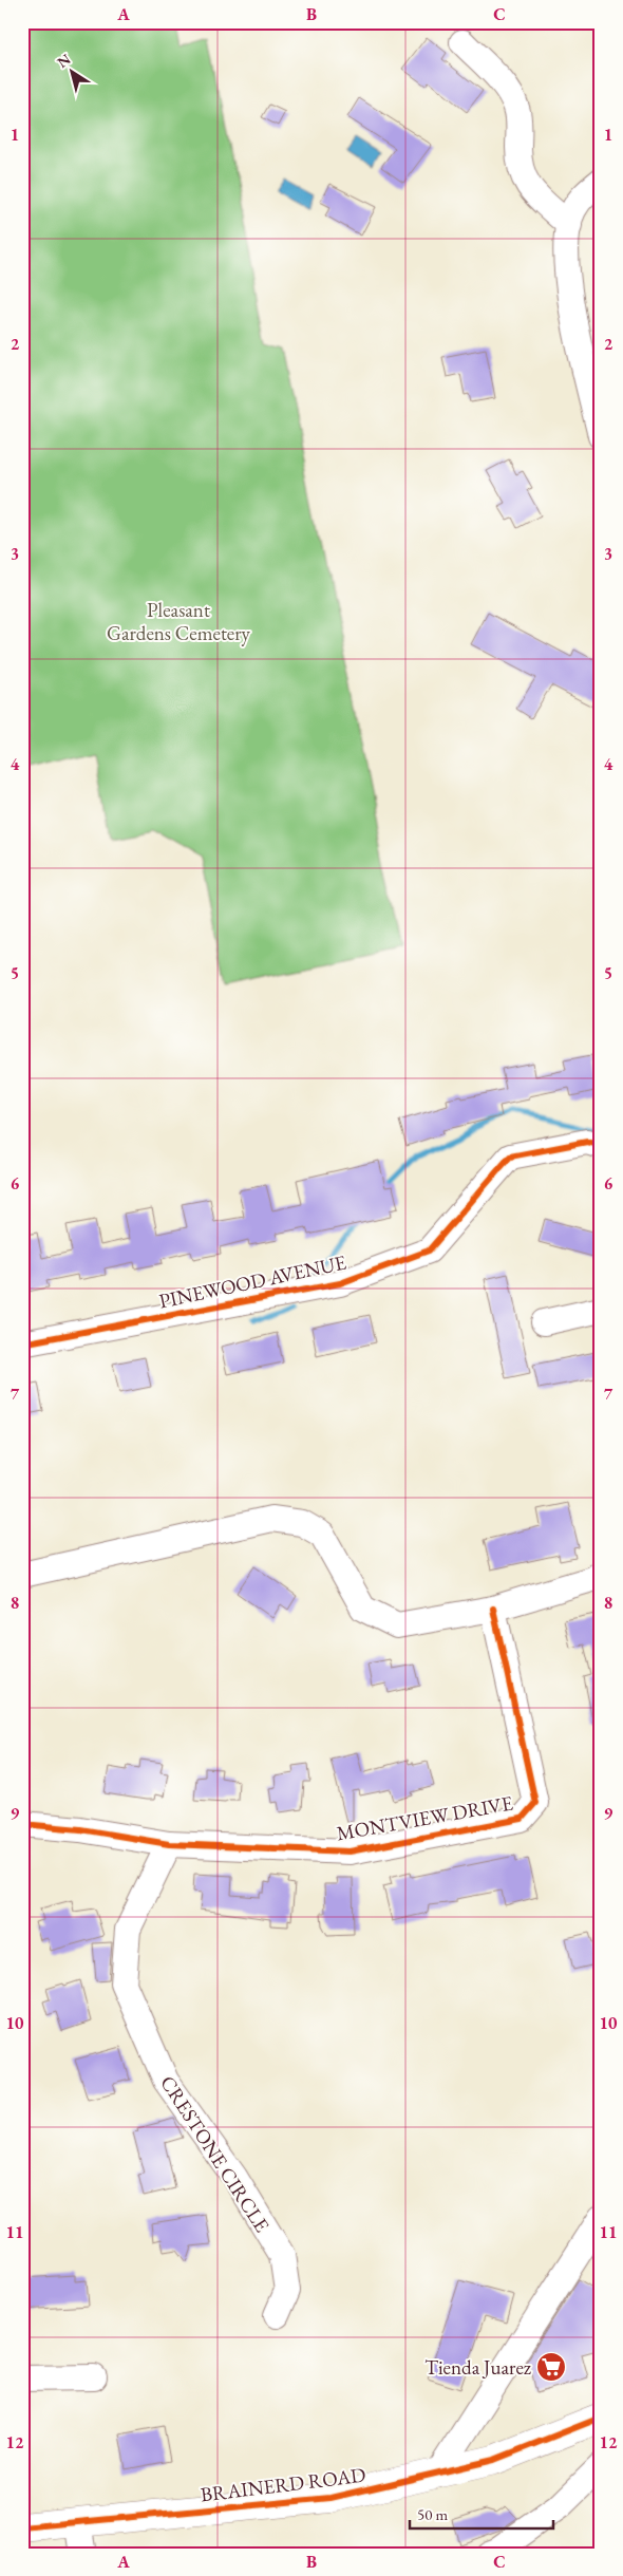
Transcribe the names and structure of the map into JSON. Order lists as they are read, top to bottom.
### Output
{
  "streets": {
    "main road": ["BRAINERD ROAD"],
    "street": ["PINEWOOD AVENUE", "MONTVIEW DRIVE", "CRESTONE CIRCLE"]
  },
  "crossings": [
    ["MONTVIEW DRIVE", "CRESTONE CIRCLE"]
  ],
  "parks": ["Pleasant Gardens Cemetery"],
  "places": {
    "supermarket": ["Tienda Juarez"]
  },
  "scale_bar": "50 m",
  "north": "top left",
  "grid": {
    "columns": ["A", "B", "C"],
    "rows": [
      "1",
      "2",
      "3",
      "4",
      "5",
      "6",
      "7",
      "8",
      "9",
      "10",
      "11",
      "12"
    ]
  }
}
